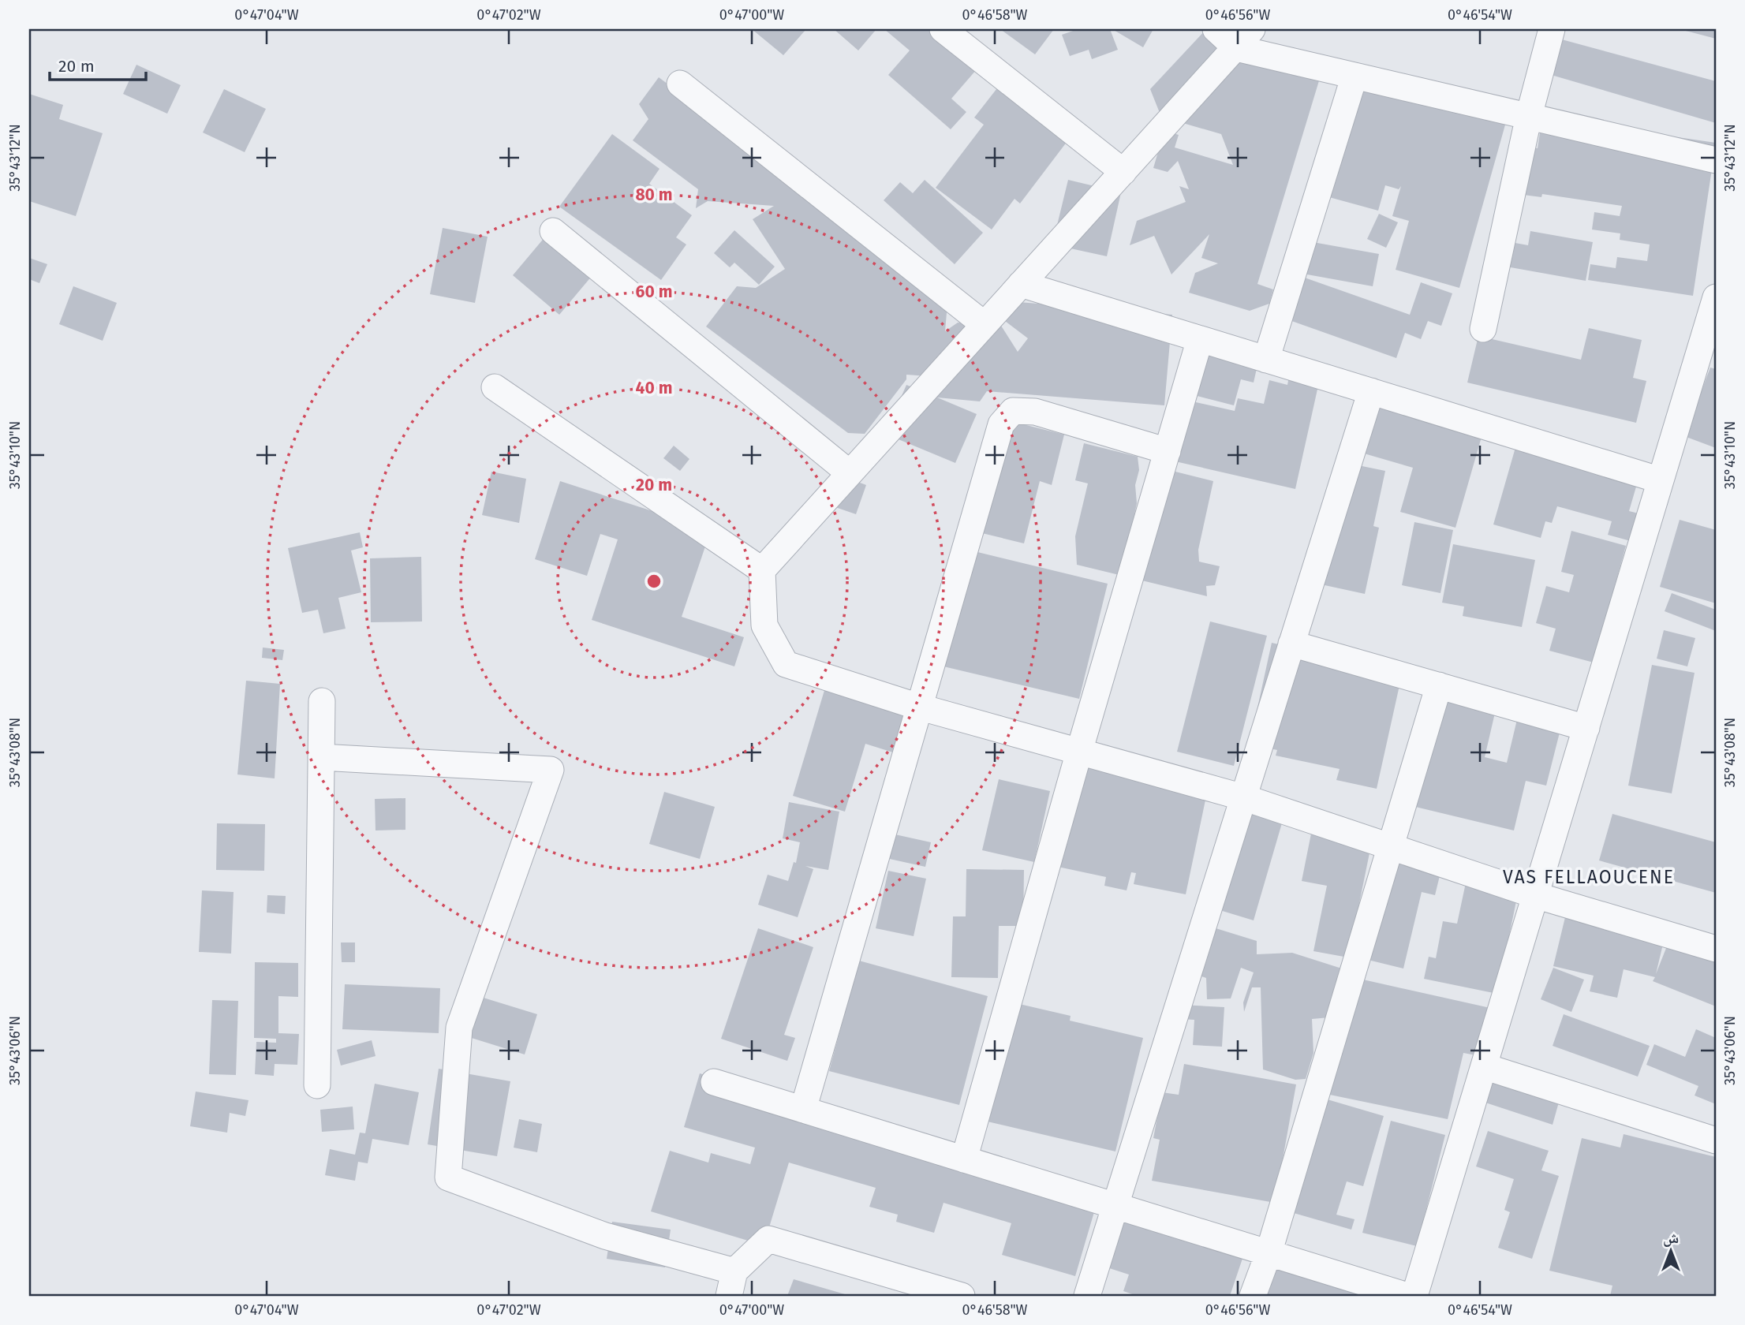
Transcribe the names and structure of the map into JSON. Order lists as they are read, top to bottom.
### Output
{
  "districts": ["VAS FELLAOUCENE"],
  "scale_bar": "20 m",
  "north": "top",
  "coordinates": [
    "0°47'04\"W",
    "0°47'02\"W",
    "0°47'00\"W",
    "0°46'58\"W",
    "0°46'56\"W",
    "0°46'54\"W",
    "35°43'12\"N",
    "35°43'10\"N",
    "35°43'08\"N",
    "35°43'06\"N"
  ],
  "rings": [
    "80 m",
    "60 m",
    "40 m",
    "20 m"
  ]
}
